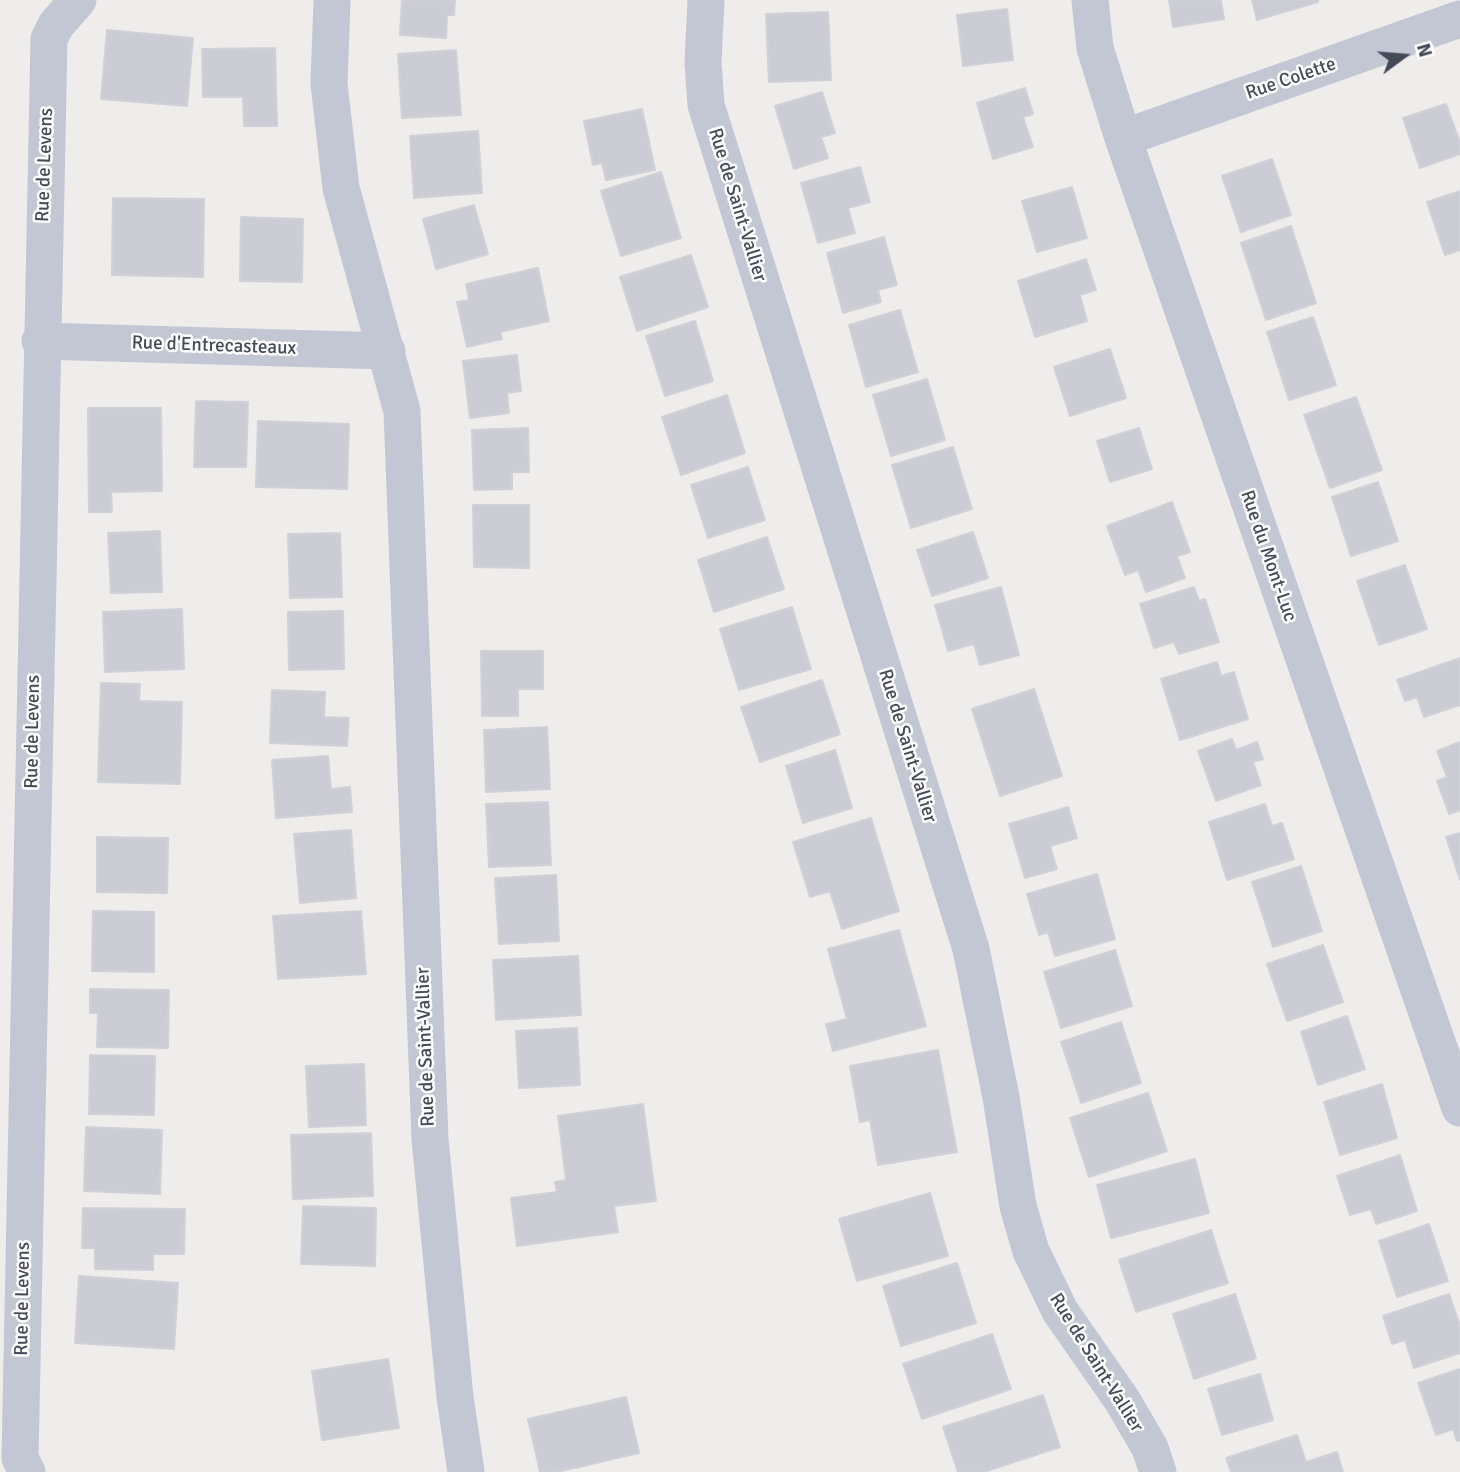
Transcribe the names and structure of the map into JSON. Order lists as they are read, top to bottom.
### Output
{
  "streets": {
    "street": [
      "Rue Colette",
      "Rue de Levens",
      "Rue de Saint-Vallier",
      "Rue d'Entrecasteaux",
      "Rue du Mont-Luc"
    ]
  },
  "crossings": [
    ["Rue Colette", "Rue du Mont-Luc"],
    ["Rue de Levens", "Rue d'Entrecasteaux"],
    ["Rue de Saint-Vallier", "Rue d'Entrecasteaux"]
  ],
  "north": "right"
}
